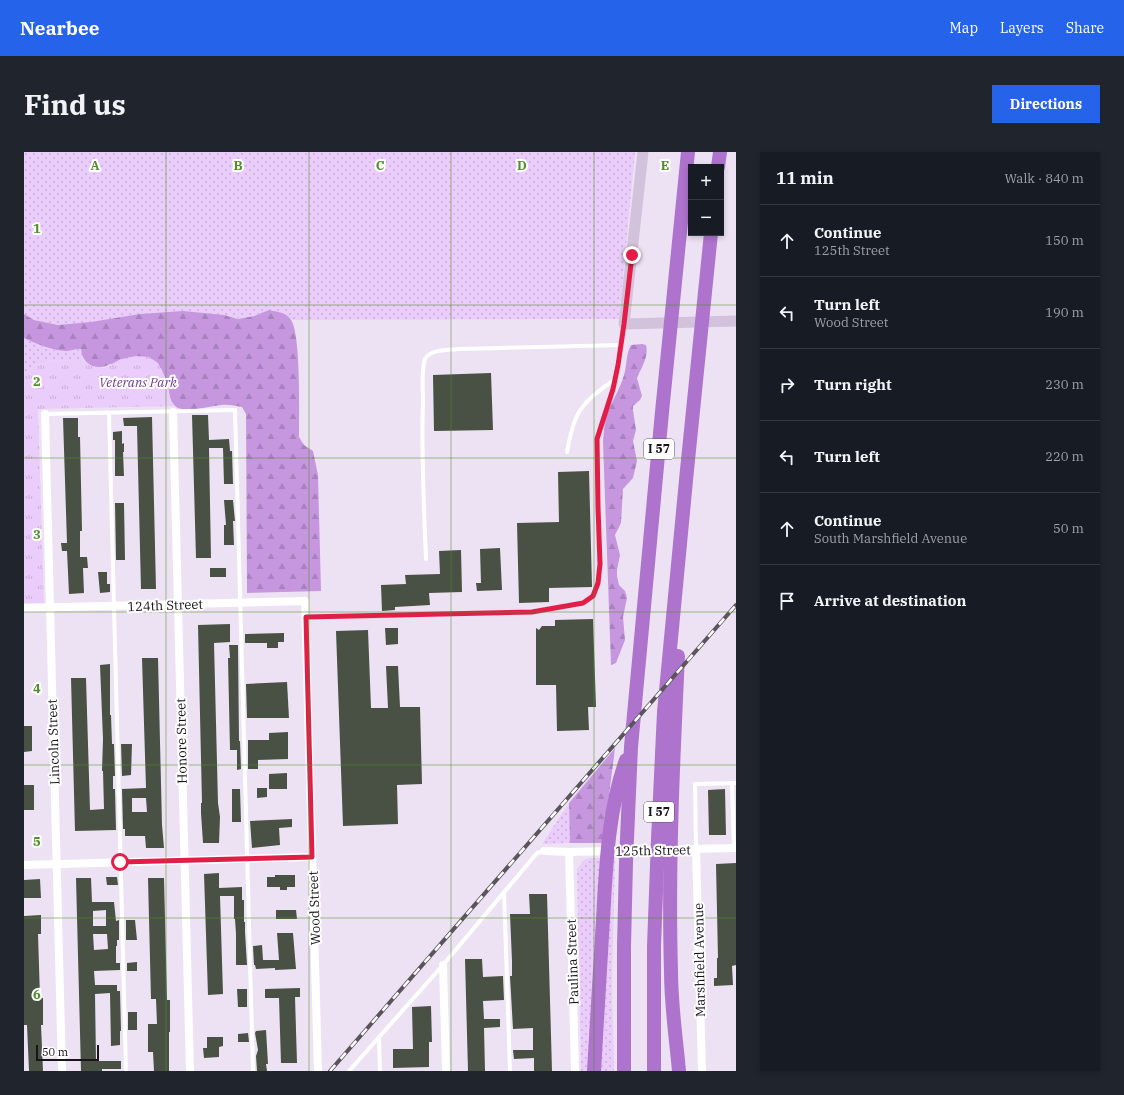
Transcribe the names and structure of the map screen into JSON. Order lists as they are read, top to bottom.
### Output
{
  "streets": {
    "highway": ["I 57"],
    "street": [
      "124th Street",
      "Honore Street",
      "Lincoln Street",
      "125th Street",
      "Wood Street",
      "Marshfield Avenue",
      "Paulina Street"
    ]
  },
  "crossings": [
    ["124th Street", "Honore Street"],
    ["124th Street", "Lincoln Street"],
    ["124th Street", "Wood Street"],
    ["125th Street", "Marshfield Avenue"],
    ["125th Street", "Paulina Street"]
  ],
  "parks": ["Veterans Park"],
  "scale_bar": "50 m",
  "page": {
    "header": "Nearbee",
    "nav": ["Map", "Layers", "Share"],
    "buttons": "Directions",
    "title": "Find us",
    "heading": ["11 min", "Walk · 840 m"],
    "map_buttons": ["+", "−"],
    "list": [
      ["Continue", "125th Street", "150 m"],
      ["Turn left", "Wood Street", "190 m"],
      ["Turn right", "230 m"],
      ["Turn left", "220 m"],
      ["Continue", "South Marshfield Avenue", "50 m"],
      "Arrive at destination"
    ],
    "scale": "50 m"
  },
  "grid": {
    "columns": [
      "A",
      "B",
      "C",
      "D",
      "E"
    ],
    "rows": [
      "1",
      "2",
      "3",
      "4",
      "5",
      "6"
    ]
  }
}
